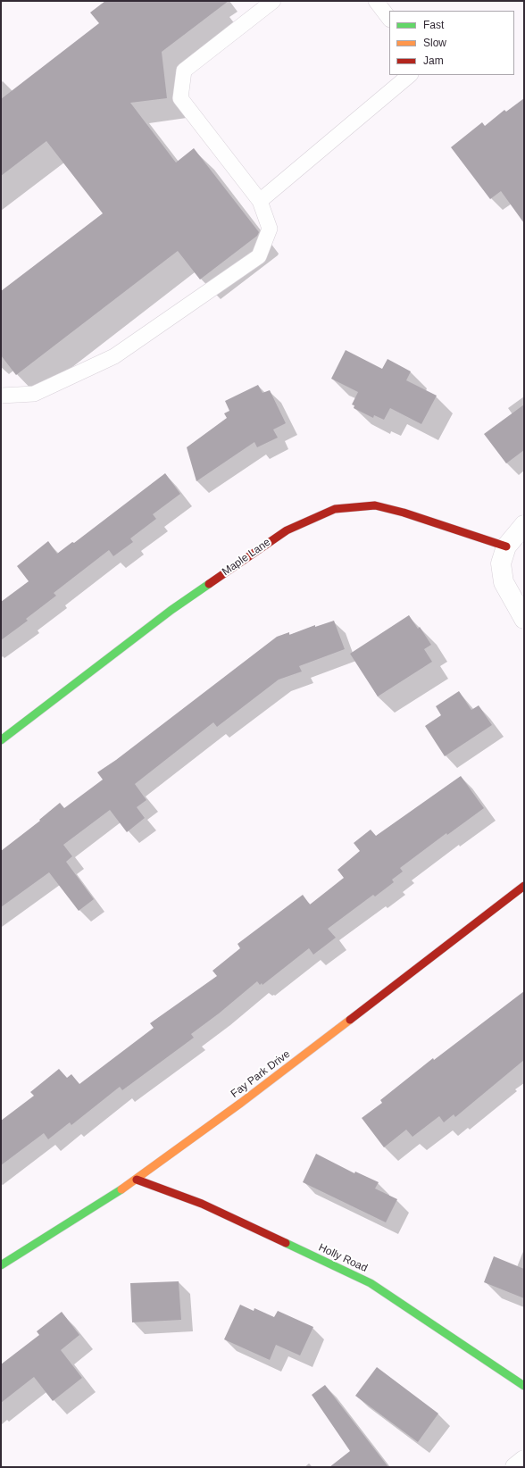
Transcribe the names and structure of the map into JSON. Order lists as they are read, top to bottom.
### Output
{
  "streets": {
    "street": ["Maple Lane", "Fay Park Drive", "Holly Road"]
  },
  "crossings": [
    ["Fay Park Drive", "Holly Road"]
  ],
  "legend": ["Fast", "Slow", "Jam"]
}
